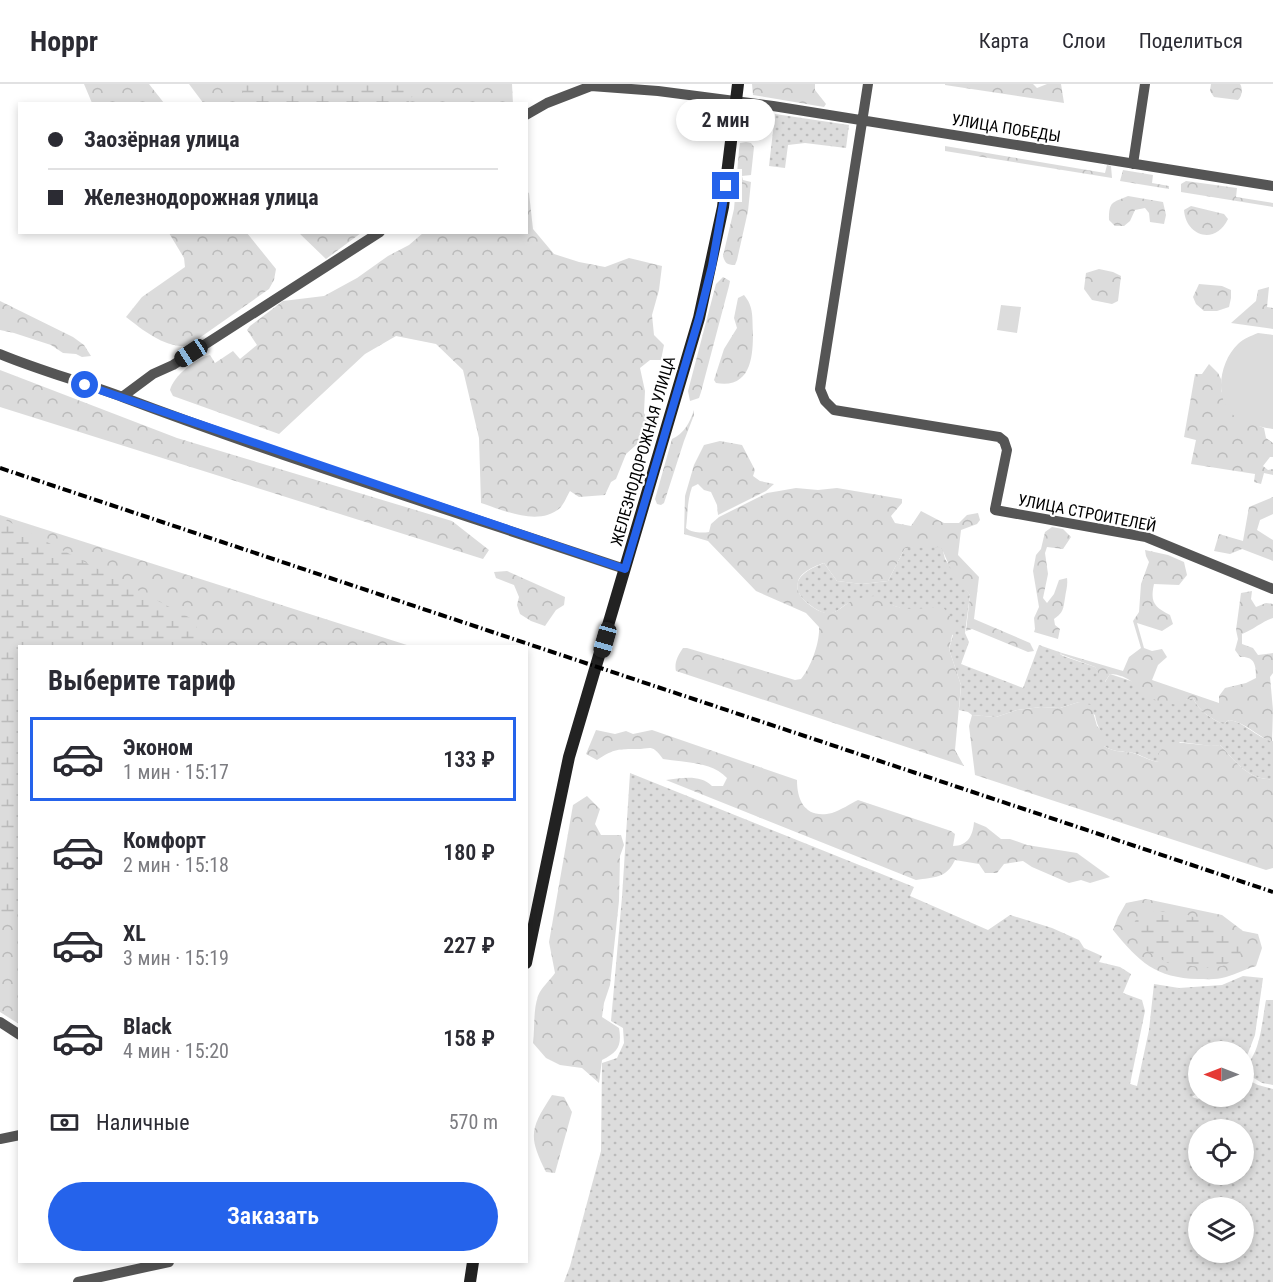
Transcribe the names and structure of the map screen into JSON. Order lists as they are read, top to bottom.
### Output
{
  "streets": {
    "main road": ["ЖЕЛЕЗНОДОРОЖНАЯ УЛИЦА"],
    "street": ["УЛИЦА ПОБЕДЫ", "УЛИЦА СТРОИТЕЛЕЙ"]
  },
  "crossings": [
    ["УЛИЦА ПОБЕДЫ", "ЖЕЛЕЗНОДОРОЖНАЯ УЛИЦА"],
    ["УЛИЦА ПОБЕДЫ", "УЛИЦА СТРОИТЕЛЕЙ"]
  ],
  "north": "left",
  "page": {
    "header": "Hoppr",
    "nav": ["Карта", "Слои", "Поделиться"],
    "bubble": "2 мин",
    "banner": ["Заозёрная улица", "Железнодорожная улица"],
    "heading": "Выберите тариф",
    "list": [
      {
        "name": "Эконом",
        "note": "1 мин · 15:17",
        "value": "133 ₽"
      },
      {
        "name": "Комфорт",
        "note": "2 мин · 15:18",
        "value": "180 ₽"
      },
      {
        "name": "XL",
        "note": "3 мин · 15:19",
        "value": "227 ₽"
      },
      {
        "name": "Black",
        "note": "4 мин · 15:20",
        "value": "158 ₽"
      }
    ],
    "pay": ["Наличные", "570 m"],
    "buttons": "Заказать"
  }
}
